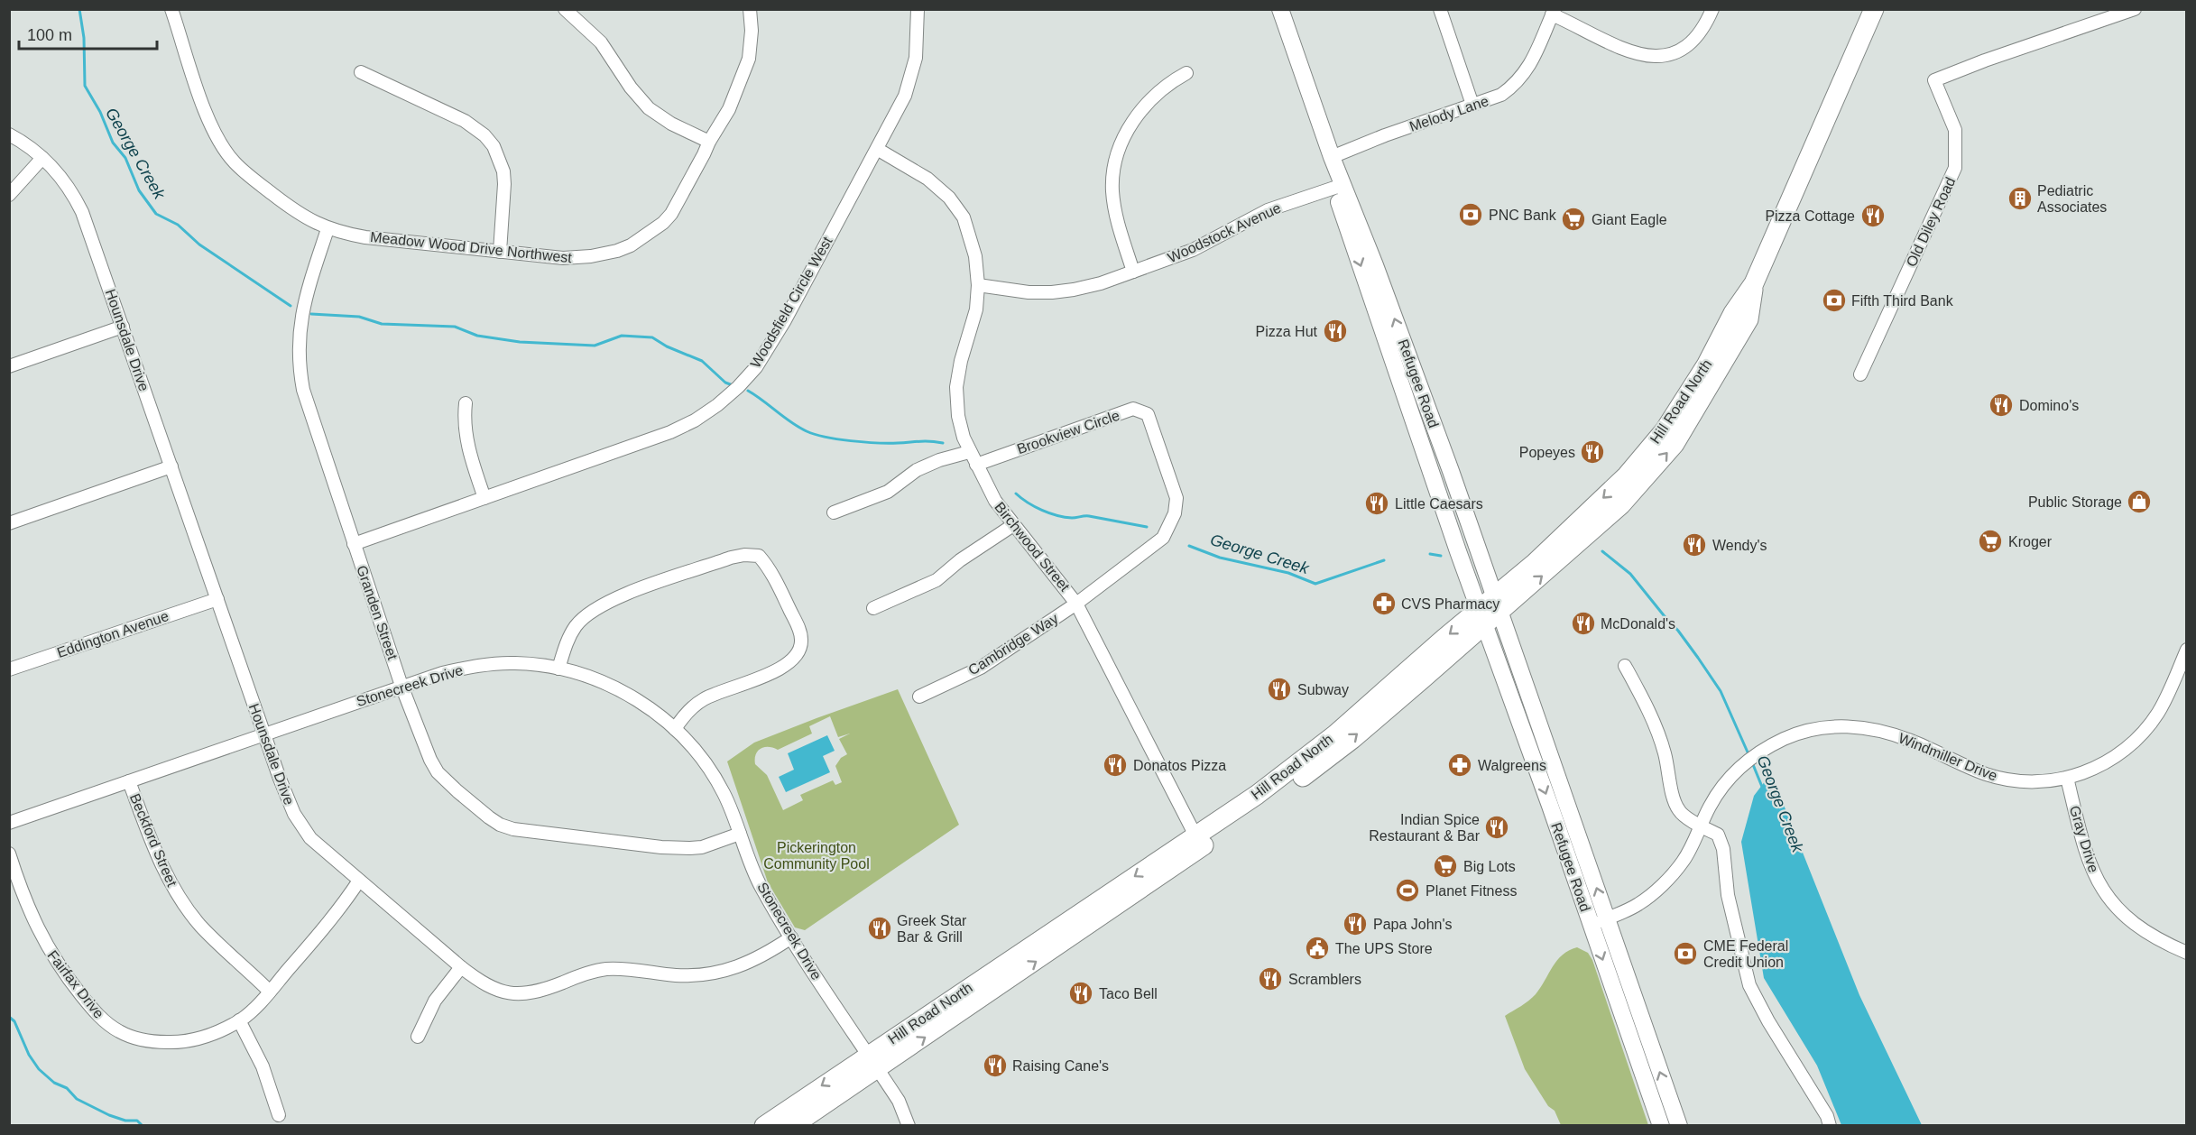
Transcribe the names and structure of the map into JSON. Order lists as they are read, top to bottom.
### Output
{
  "streets": {
    "highway": ["Hill Road North"],
    "main road": ["Refugee Road"],
    "street": [
      "Melody Lane",
      "Old Diley Road",
      "Woodstock Avenue",
      "Meadow Wood Drive Northwest",
      "Woodsfield Circle West",
      "Hounsdale Drive",
      "Brookview Circle",
      "Birchwood Street",
      "Granden Street",
      "Eddington Avenue",
      "Cambridge Way",
      "Stonecreek Drive",
      "Windmiller Drive",
      "Gray Drive",
      "Beckford Street",
      "Fairfax Drive"
    ]
  },
  "crossings": [
    ["Melody Lane", "Refugee Road"],
    ["Woodstock Avenue", "Refugee Road"],
    ["Woodstock Avenue", "Birchwood Street"],
    ["Meadow Wood Drive Northwest", "Granden Street"],
    ["Woodsfield Circle West", "Birchwood Street"],
    ["Woodsfield Circle West", "Granden Street"],
    ["Hounsdale Drive", "Eddington Avenue"],
    ["Hounsdale Drive", "Stonecreek Drive"],
    ["Hounsdale Drive", "Fairfax Drive"],
    ["Refugee Road", "Hill Road North"],
    ["Refugee Road", "Windmiller Drive"],
    ["Hill Road North", "Birchwood Street"],
    ["Hill Road North", "Stonecreek Drive"],
    ["Brookview Circle", "Birchwood Street"],
    ["Brookview Circle", "Cambridge Way"],
    ["Birchwood Street", "Cambridge Way"],
    ["Granden Street", "Stonecreek Drive"],
    ["Stonecreek Drive", "Beckford Street"],
    ["Windmiller Drive", "Gray Drive"],
    ["Beckford Street", "Fairfax Drive"]
  ],
  "water": ["George Creek"],
  "parks": ["Pickerington Community Pool"],
  "places": {
    "building": ["Pediatric Associates"],
    "bank": ["PNC Bank", "Fifth Third Bank", "CME Federal Credit Union"],
    "restaurant": [
      "Pizza Cottage",
      "Pizza Hut",
      "Domino's",
      "Popeyes",
      "Little Caesars",
      "Wendy's",
      "McDonald's",
      "Subway",
      "Donatos Pizza",
      "Indian Spice Restaurant & Bar",
      "Papa John's",
      "Greek Star Bar & Grill",
      "Scramblers",
      "Taco Bell",
      "Raising Cane's"
    ],
    "supermarket": ["Giant Eagle", "Kroger", "Big Lots"],
    "shop": ["Public Storage"],
    "pharmacy": ["CVS Pharmacy", "Walgreens"],
    "sports": ["Planet Fitness"],
    "public building": ["The UPS Store"]
  },
  "scale_bar": "100 m"
}
